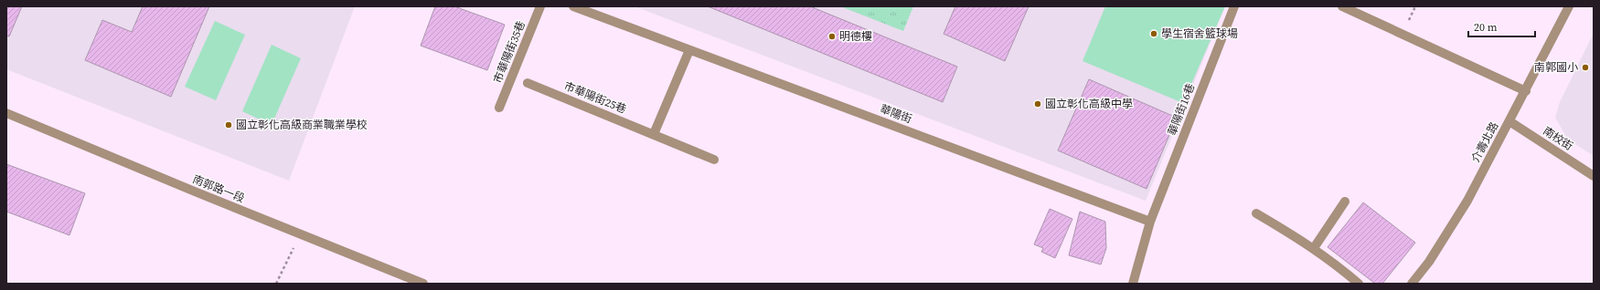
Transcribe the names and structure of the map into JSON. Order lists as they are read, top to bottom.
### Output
{
  "streets": {
    "street": [
      "市華陽街35巷",
      "市華陽街25巷",
      "華陽街16巷",
      "華陽街",
      "南校街",
      "介壽北路",
      "南郭路一段"
    ]
  },
  "crossings": [
    ["華陽街16巷", "華陽街"],
    ["南校街", "介壽北路"]
  ],
  "places": [
    "學生宿舍籃球場",
    "明德樓",
    "南郭國小",
    "國立彰化高級中學",
    "國立彰化高級商業職業學校"
  ],
  "scale_bar": "20 m"
}
